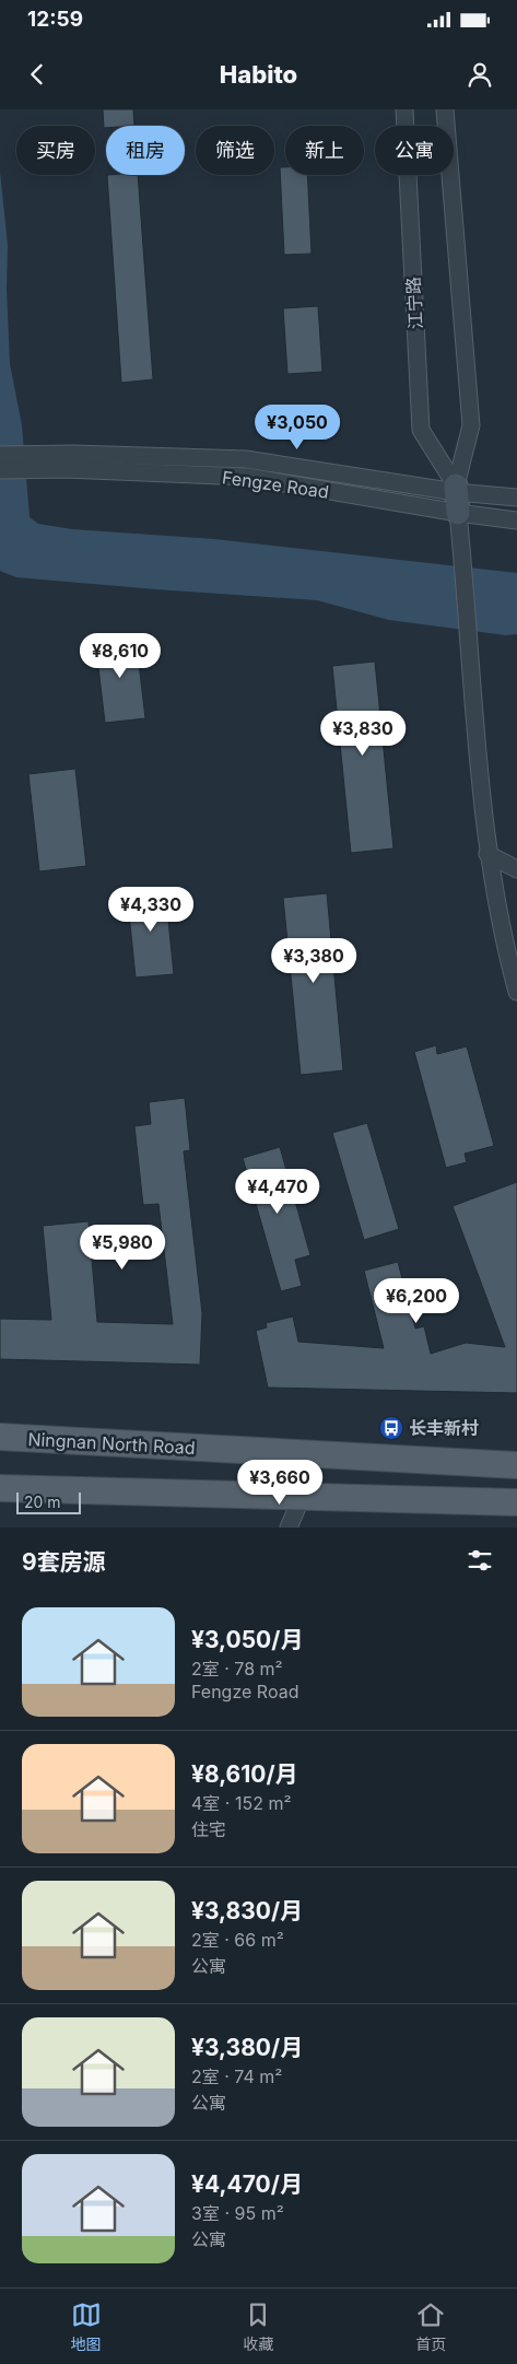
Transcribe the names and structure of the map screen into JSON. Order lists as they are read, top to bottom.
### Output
{
  "streets": {
    "main road": ["Ningnan North Road"],
    "street": ["江宁路", "Fengze Road"]
  },
  "crossings": [
    ["江宁路", "Fengze Road"]
  ],
  "places": {
    "bus stop": ["长丰新村"]
  },
  "scale_bar": "20 m",
  "page": {
    "status": "12:59",
    "header": "Habito",
    "chip": [
      "买房",
      "租房",
      "筛选",
      "新上",
      "公寓"
    ],
    "price": [
      "¥3,050",
      "¥8,610",
      "¥3,830",
      "¥4,330",
      "¥3,380",
      "¥4,470",
      "¥5,980",
      "¥6,200",
      "¥3,660"
    ],
    "scale": "20 m",
    "heading": "9套房源",
    "list": [
      {
        "name": "¥3,050/月",
        "note": "2室 · 78 m² · Fengze Road"
      },
      {
        "name": "¥8,610/月",
        "note": "4室 · 152 m² · 住宅"
      },
      {
        "name": "¥3,830/月",
        "note": "2室 · 66 m² · 公寓"
      },
      {
        "name": "¥3,380/月",
        "note": "2室 · 74 m² · 公寓"
      },
      {
        "name": "¥4,470/月",
        "note": "3室 · 95 m² · 公寓"
      }
    ],
    "tabs": ["地图", "收藏", "首页"]
  }
}
